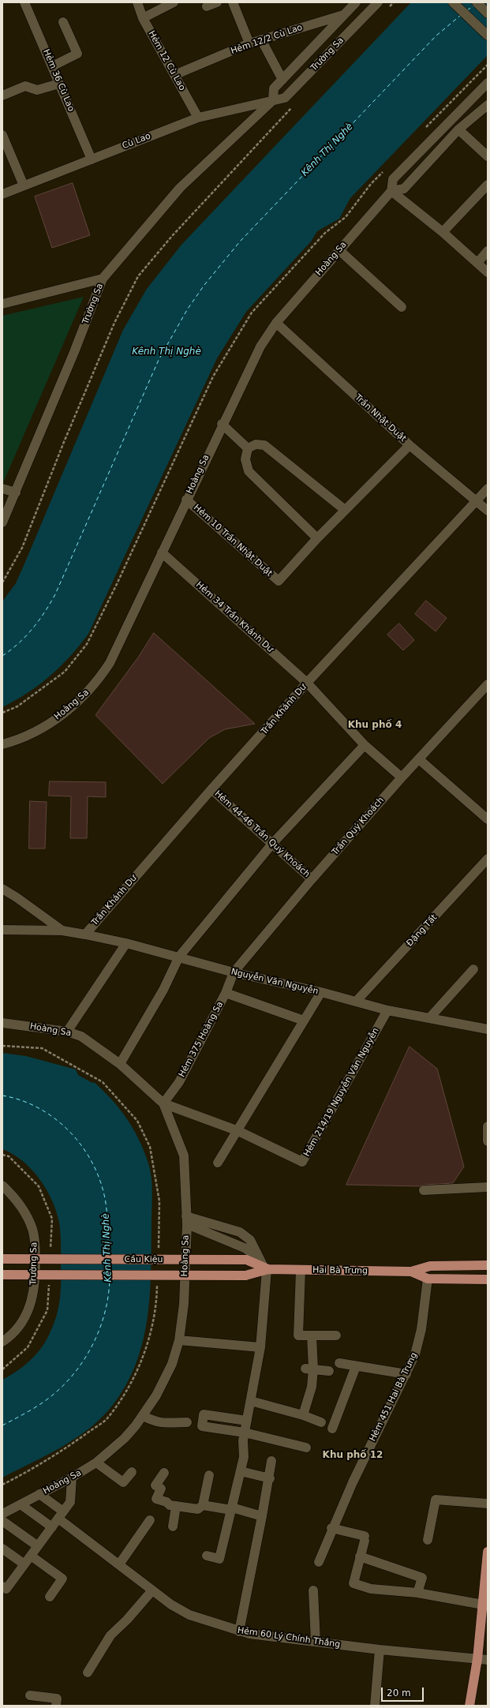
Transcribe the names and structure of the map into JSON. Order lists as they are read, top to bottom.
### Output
{
  "streets": {
    "main road": ["Cầu Kiệu", "Hai Bà Trưng"],
    "street": [
      "Hẻm 12/2 Cù Lao",
      "Trường Sa",
      "Hẻm 12 Cù Lao",
      "Hẻm 36 Cù Lao",
      "Cù Lao",
      "Hoàng Sa",
      "Trần Nhật Duật",
      "Hẻm 10 Trần Nhật Duật",
      "Hẻm 34 Trần Khánh Dư",
      "Trần Khánh Dư",
      "Trần Quý Khoách",
      "Hẻm 44-46 Trần Quý Khoách",
      "Ðặng Tất",
      "Nguyễn Văn Nguyễn",
      "Hẻm 375 Hoàng Sa",
      "Hẻm 214/19 Nguyễn Văn Nguyễn",
      "Hẻm 451 Hai Bà Trưng",
      "Hẻm 60 Lý Chính Thắng"
    ]
  },
  "crossings": [
    ["Hẻm 12/2 Cù Lao", "Trường Sa"],
    ["Hẻm 12/2 Cù Lao", "Hẻm 12 Cù Lao"],
    ["Trường Sa", "Cù Lao"],
    ["Hẻm 12 Cù Lao", "Cù Lao"],
    ["Hẻm 36 Cù Lao", "Cù Lao"],
    ["Hoàng Sa", "Trần Nhật Duật"],
    ["Hoàng Sa", "Hẻm 10 Trần Nhật Duật"],
    ["Hoàng Sa", "Hẻm 34 Trần Khánh Dư"],
    ["Hoàng Sa", "Hẻm 375 Hoàng Sa"],
    ["Hoàng Sa", "Hẻm 214/19 Nguyễn Văn Nguyễn"],
    ["Hoàng Sa", "Hẻm 60 Lý Chính Thắng"],
    ["Trần Nhật Duật", "Hẻm 10 Trần Nhật Duật"],
    ["Trần Nhật Duật", "Trần Khánh Dư"],
    ["Hẻm 34 Trần Khánh Dư", "Trần Khánh Dư"],
    ["Hẻm 34 Trần Khánh Dư", "Trần Quý Khoách"],
    ["Trần Khánh Dư", "Hẻm 44-46 Trần Quý Khoách"],
    ["Trần Khánh Dư", "Nguyễn Văn Nguyễn"],
    ["Trần Quý Khoách", "Hẻm 44-46 Trần Quý Khoách"],
    ["Trần Quý Khoách", "Nguyễn Văn Nguyễn"],
    ["Trần Quý Khoách", "Hẻm 375 Hoàng Sa"],
    ["Ðặng Tất", "Nguyễn Văn Nguyễn"],
    ["Nguyễn Văn Nguyễn", "Hẻm 375 Hoàng Sa"],
    ["Nguyễn Văn Nguyễn", "Hẻm 214/19 Nguyễn Văn Nguyễn"],
    ["Hẻm 375 Hoàng Sa", "Hẻm 214/19 Nguyễn Văn Nguyễn"],
    ["Cầu Kiệu", "Hai Bà Trưng"],
    ["Hai Bà Trưng", "Hẻm 451 Hai Bà Trưng"]
  ],
  "districts": ["Khu phố 4", "Khu phố 12"],
  "water": ["Kênh Thị Nghè"],
  "scale_bar": "20 m"
}
